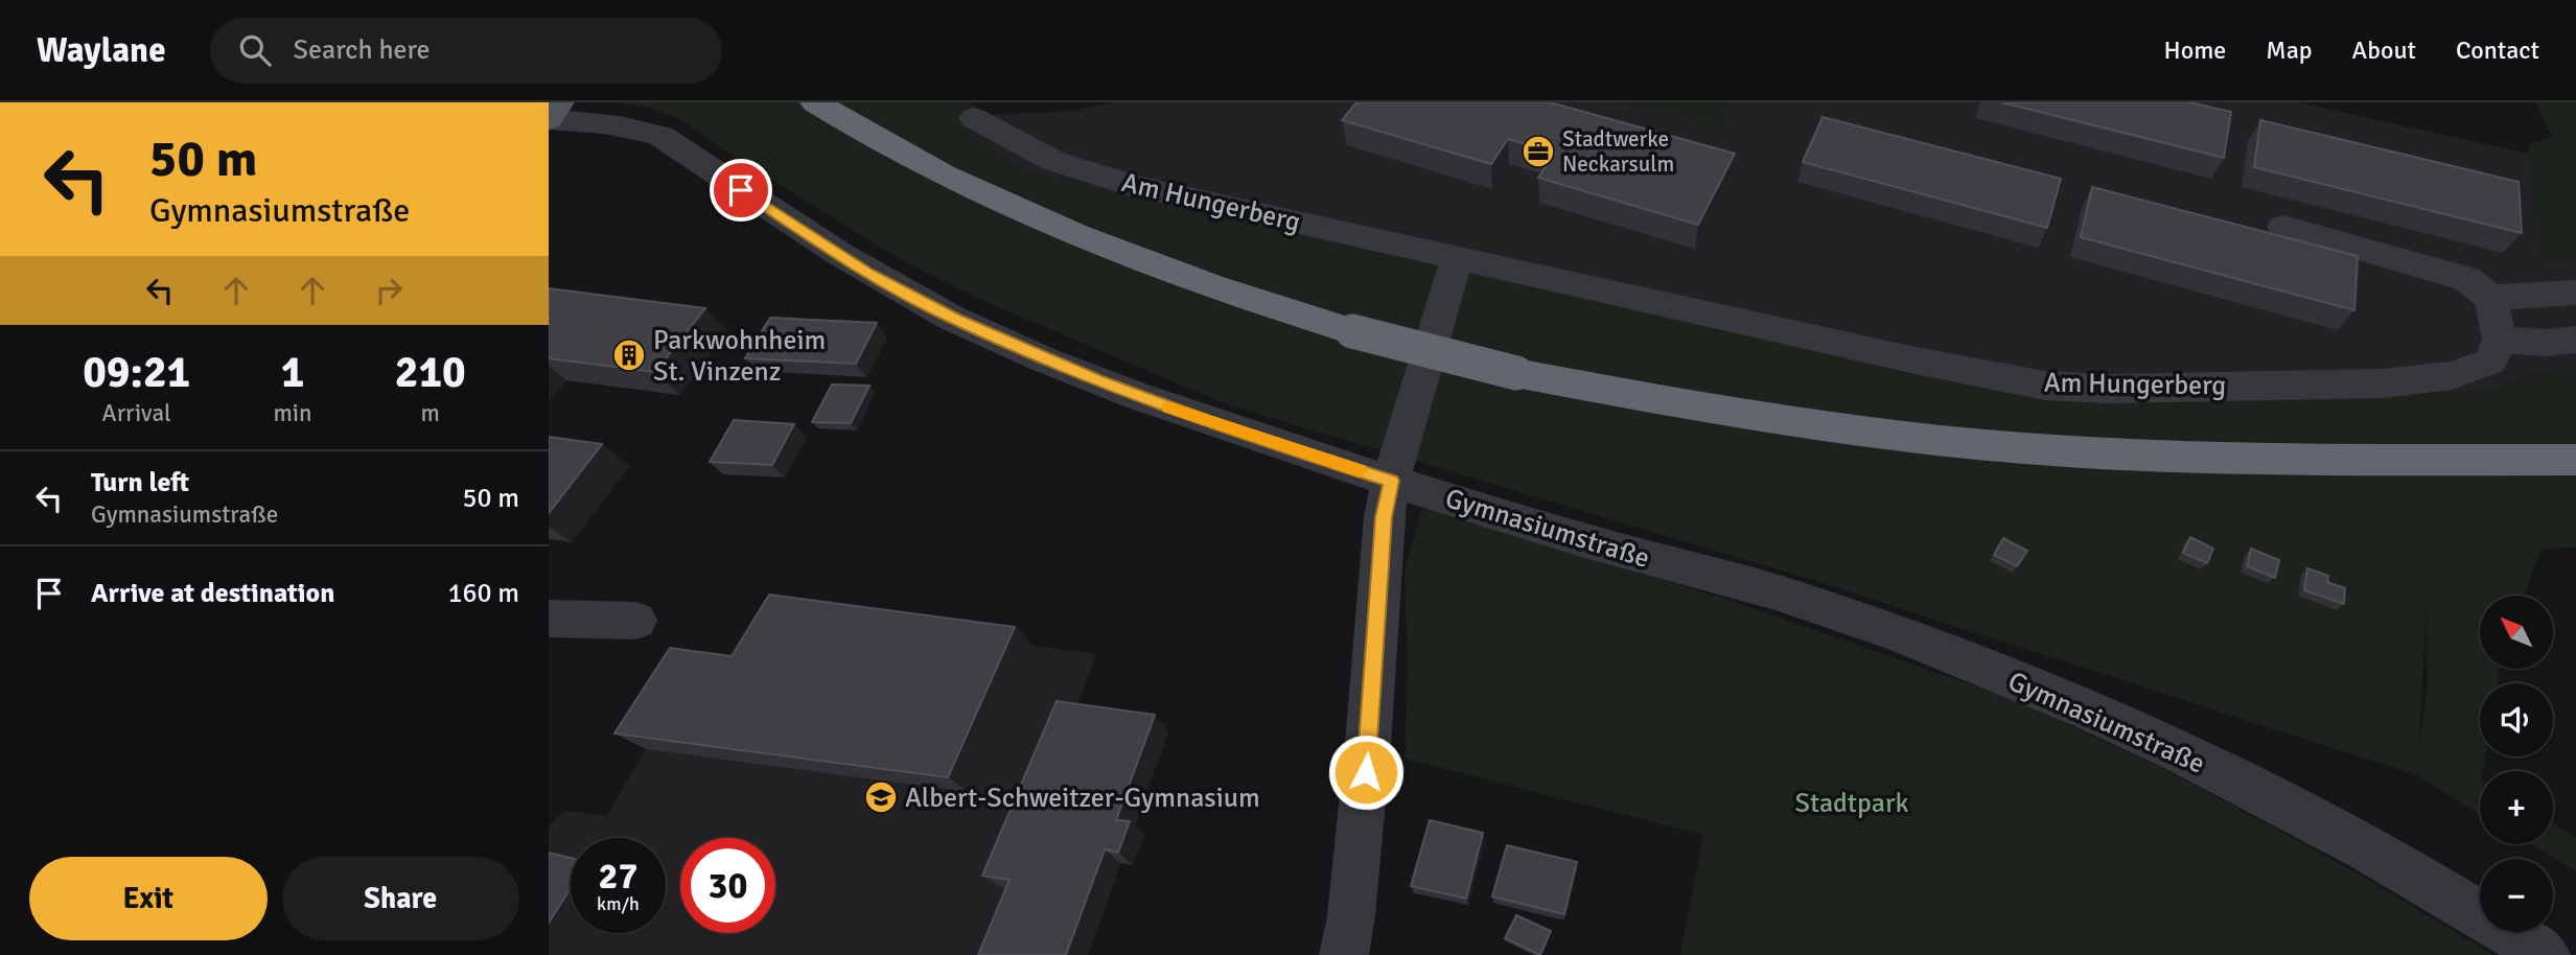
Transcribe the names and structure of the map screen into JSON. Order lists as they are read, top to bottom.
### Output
{
  "streets": {
    "street": ["Am Hungerberg", "Gymnasiumstraße"]
  },
  "parks": ["Stadtpark"],
  "places": {
    "office": ["Stadtwerke Neckarsulm"],
    "building": ["Parkwohnheim St. Vinzenz"],
    "school or university": ["Albert-Schweitzer-Gymnasium"]
  },
  "north": "top left",
  "page": {
    "header": "Waylane",
    "search": "Search here",
    "nav": [
      "Home",
      "Map",
      "About",
      "Contact"
    ],
    "turn": ["50 m", "Gymnasiumstraße"],
    "eta": [
      "09:21",
      "Arrival",
      "1",
      "min",
      "210",
      "m"
    ],
    "list": [
      {
        "name": "Turn left",
        "note": "Gymnasiumstraße",
        "value": "50 m"
      },
      {
        "name": "Arrive at destination",
        "value": "160 m"
      }
    ],
    "map_buttons": ["+", "−"],
    "speed": "27 km/h",
    "limit": "30",
    "buttons": ["Exit", "Share"]
  }
}
